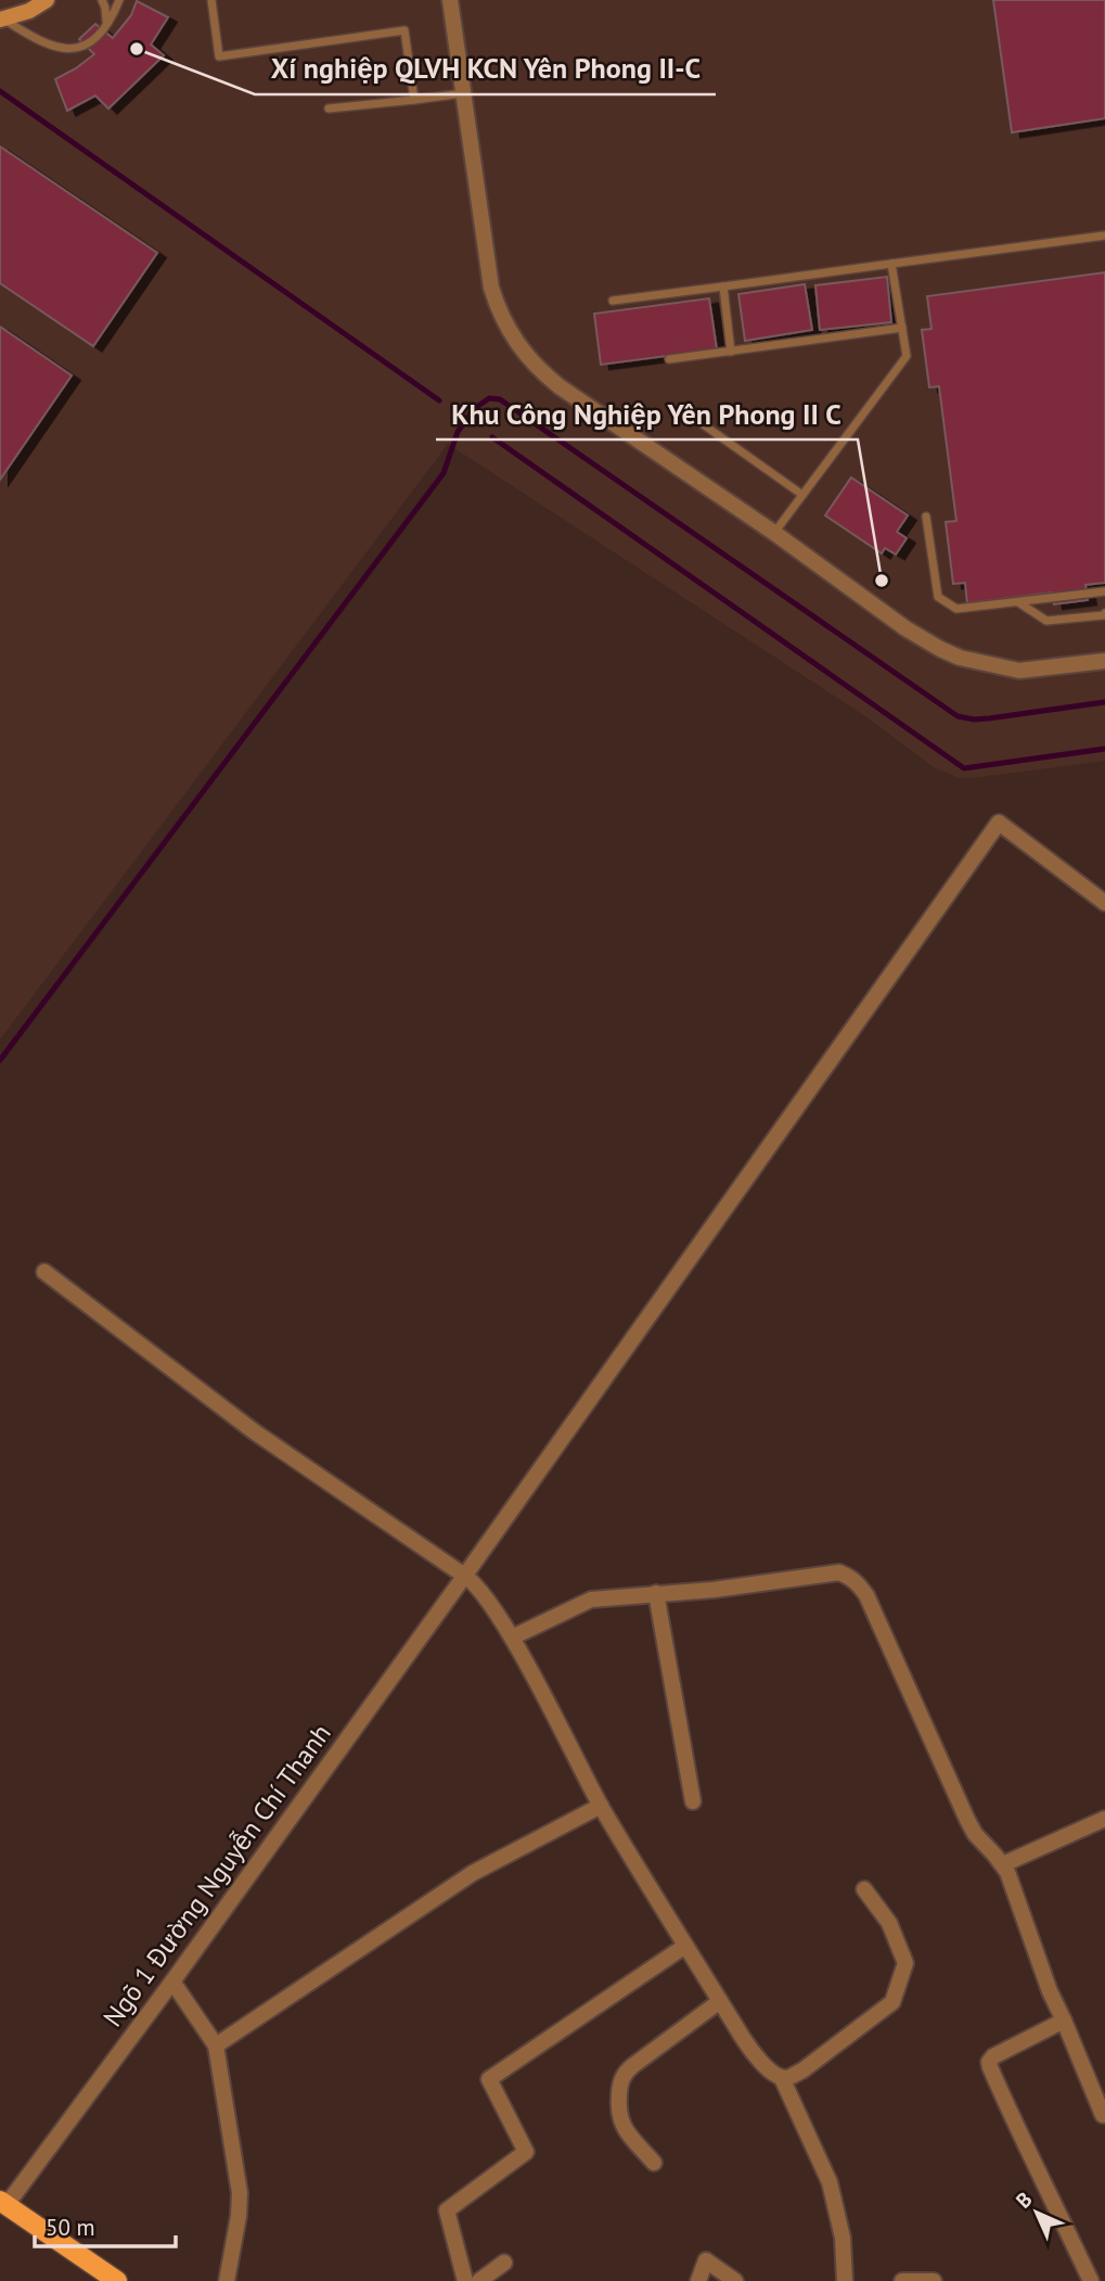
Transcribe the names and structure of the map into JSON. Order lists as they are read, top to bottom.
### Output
{
  "streets": {
    "street": ["Ngõ 1 Đường Nguyễn Chí Thanh"]
  },
  "places": ["Xí nghiệp QLVH KCN Yên Phong II-C", "Khu Công Nghiệp Yên Phong II C"],
  "scale_bar": "50 m",
  "north": "top left"
}
